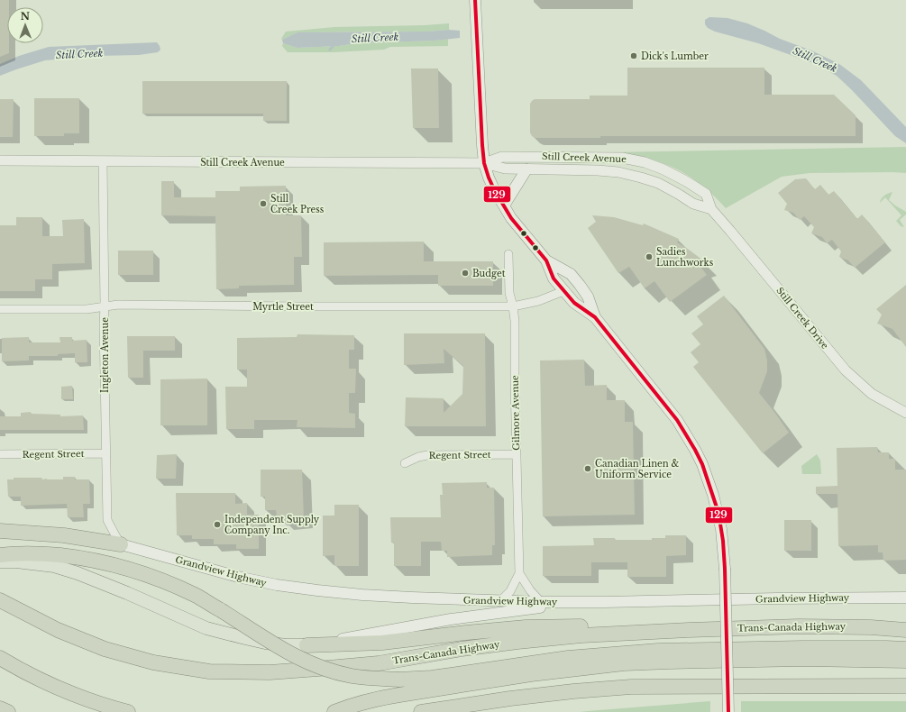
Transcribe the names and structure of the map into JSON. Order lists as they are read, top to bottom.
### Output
{
  "streets": {
    "highway": ["Trans-Canada Highway"],
    "main road": ["Grandview Highway"],
    "street": [
      "Still Creek Avenue",
      "Myrtle Street",
      "Still Creek Drive",
      "Ingleton Avenue",
      "Gilmore Avenue",
      "Regent Street"
    ]
  },
  "crossings": [
    ["Still Creek Avenue", "Still Creek Drive"],
    ["Still Creek Avenue", "Ingleton Avenue"],
    ["Myrtle Street", "Ingleton Avenue"],
    ["Myrtle Street", "Gilmore Avenue"],
    ["Ingleton Avenue", "Regent Street"],
    ["Ingleton Avenue", "Grandview Highway"],
    ["Gilmore Avenue", "Regent Street"],
    ["Gilmore Avenue", "Grandview Highway"]
  ],
  "water": ["Still Creek"],
  "places": [
    "Dick's Lumber",
    "Still Creek Press",
    "Sadies Lunchworks",
    "Budget",
    "Canadian Linen & Uniform Service",
    "Independent Supply Company Inc."
  ],
  "lines": ["transit line 129"],
  "north": "top"
}
